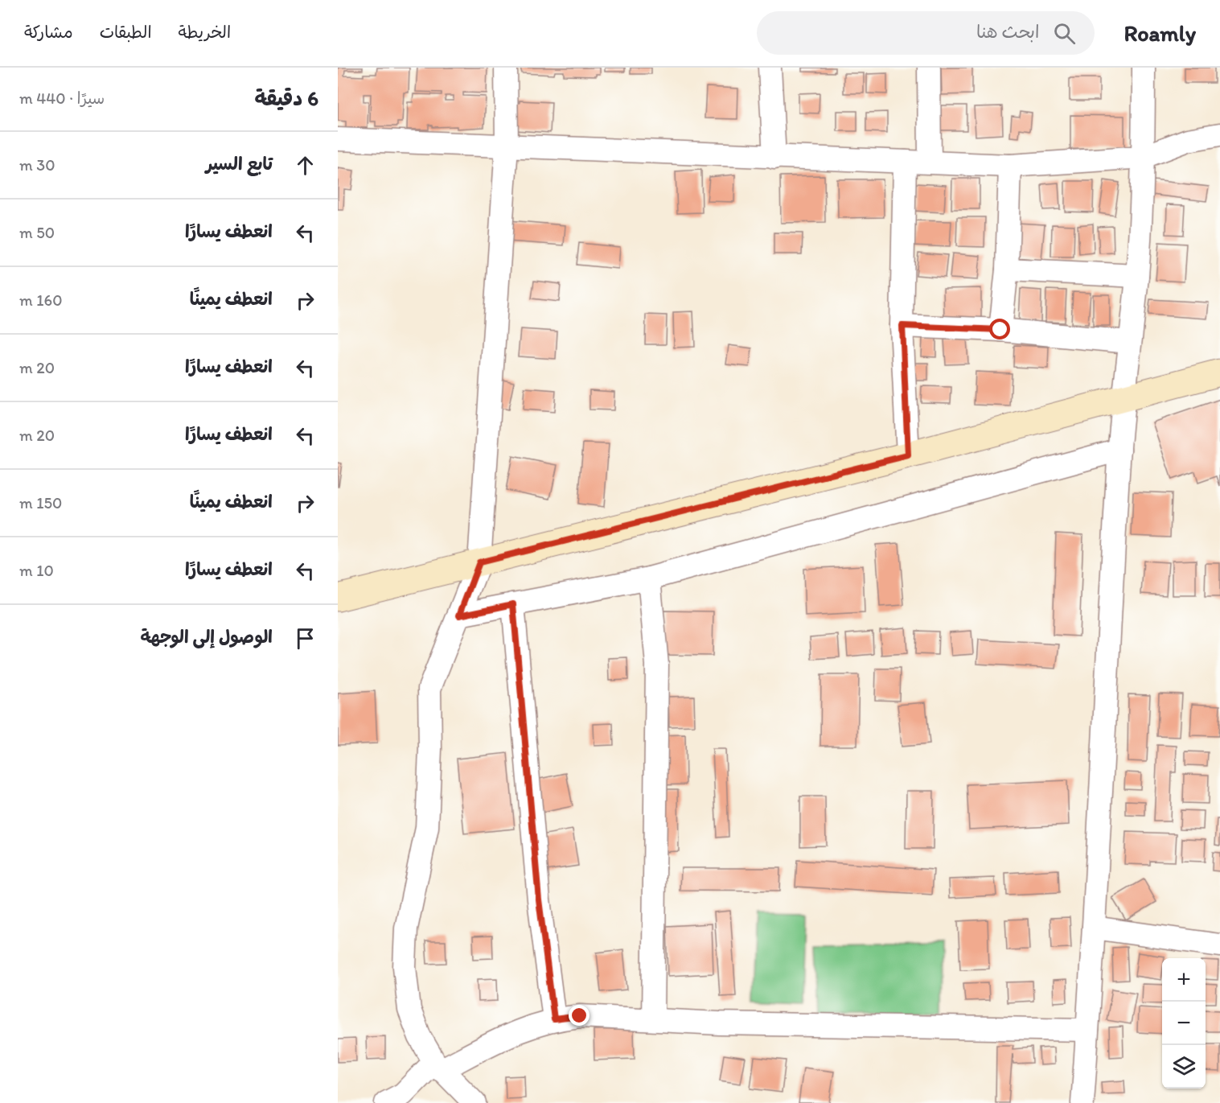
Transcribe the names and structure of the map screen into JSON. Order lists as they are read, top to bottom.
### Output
{
  "page": {
    "header": "Roamly",
    "search": "ابحث هنا",
    "nav": ["الخريطة", "الطبقات", "مشاركة"],
    "heading": ["6 دقيقة", "سيرًا · 440 m"],
    "list": [
      ["تابع السير", "30 m"],
      ["انعطف يسارًا", "50 m"],
      ["انعطف يمينًا", "160 m"],
      ["انعطف يسارًا", "20 m"],
      ["انعطف يسارًا", "20 m"],
      ["انعطف يمينًا", "150 m"],
      ["انعطف يسارًا", "10 m"],
      "الوصول إلى الوجهة"
    ],
    "map_buttons": ["+", "−"]
  }
}
